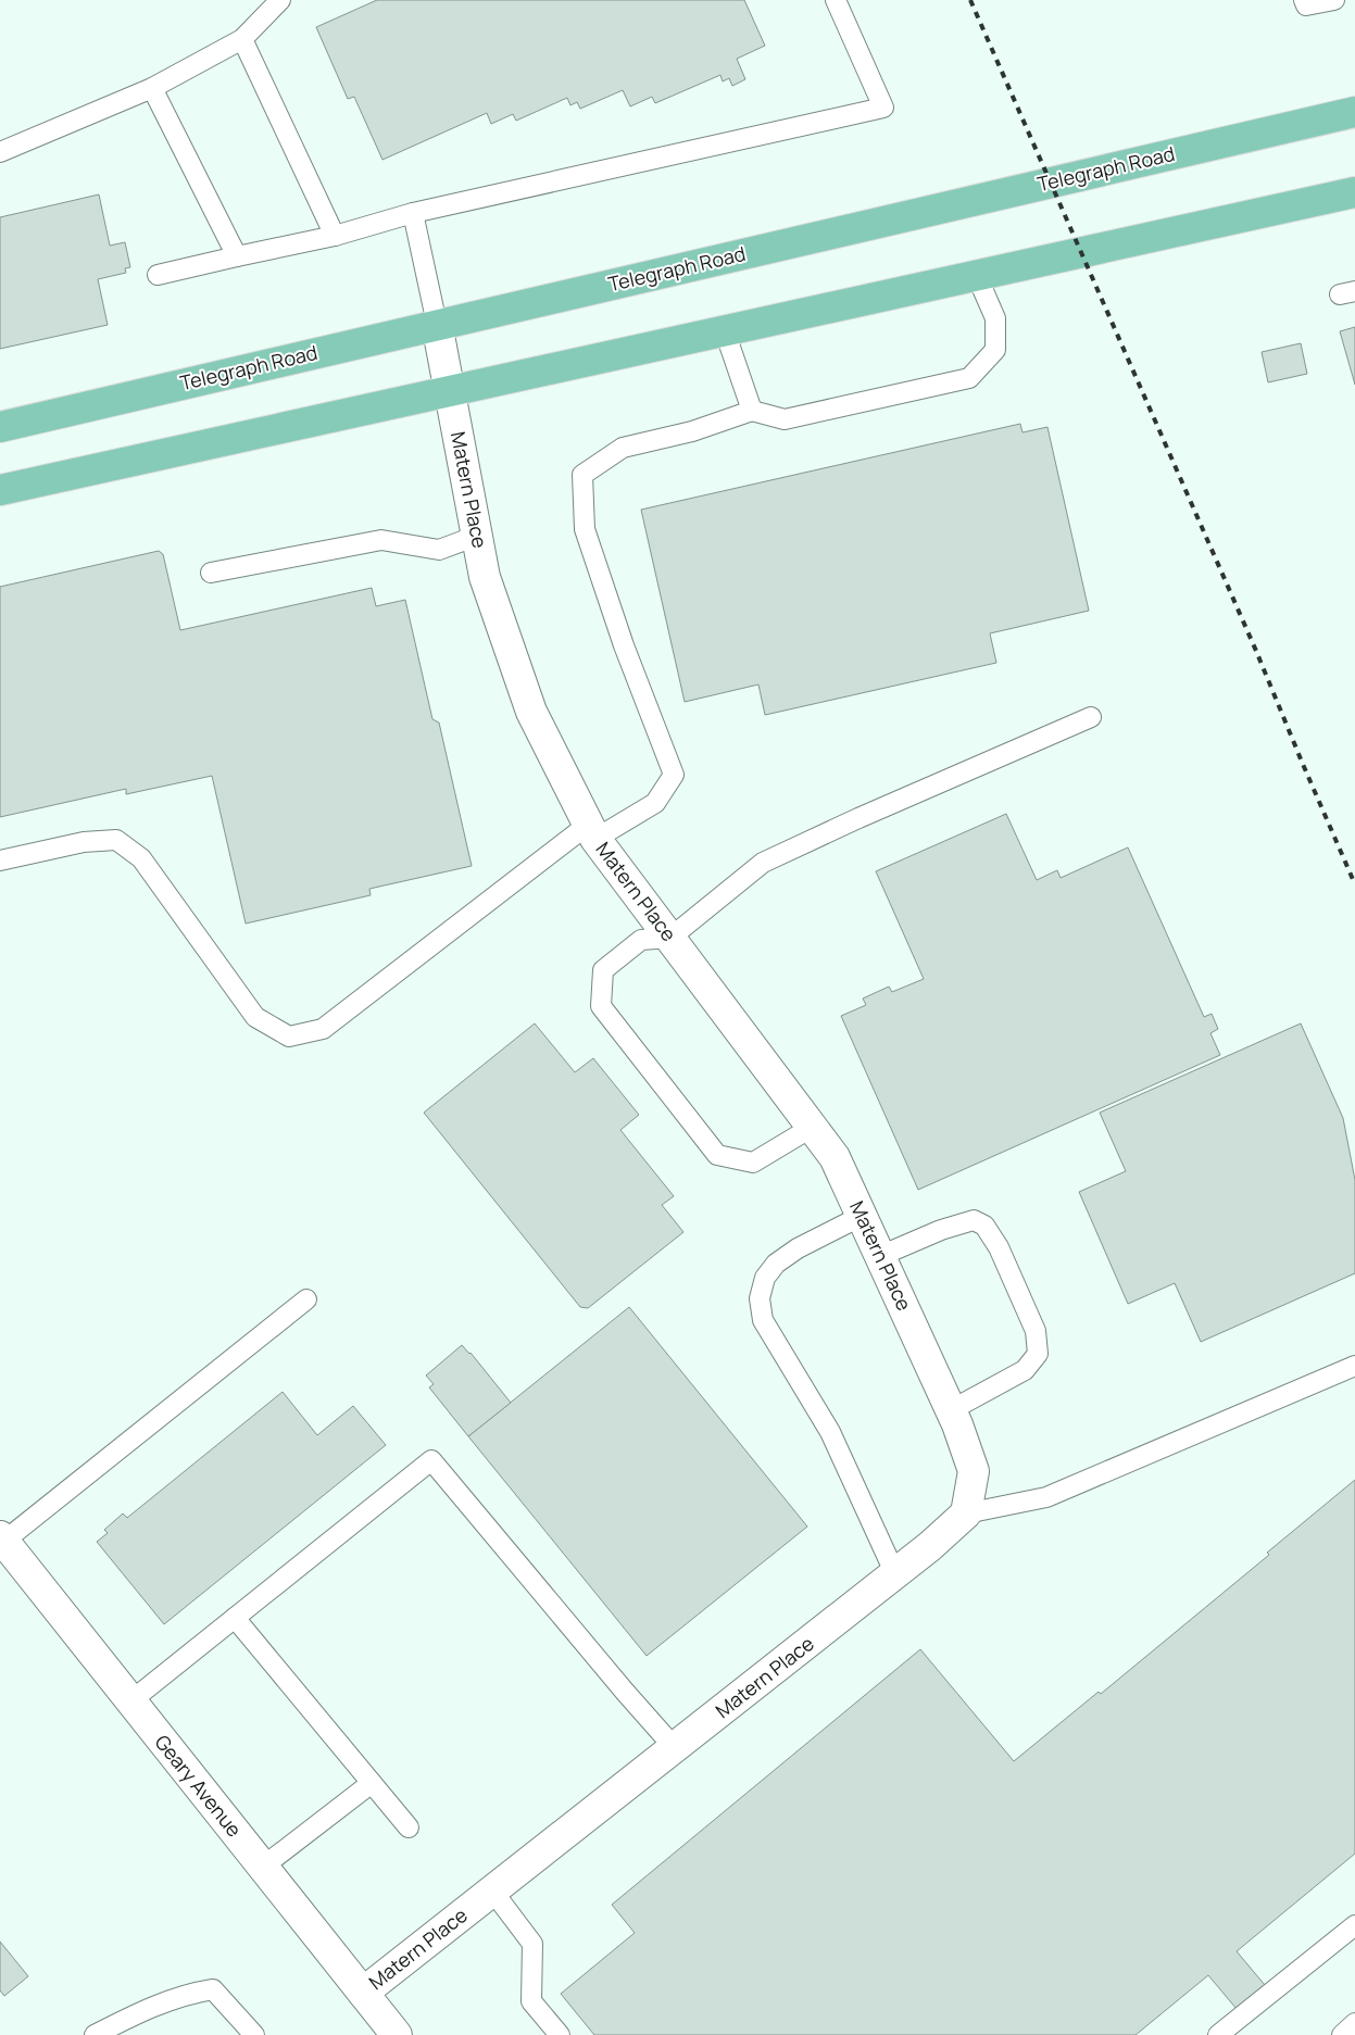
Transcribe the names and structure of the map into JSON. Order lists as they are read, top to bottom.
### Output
{
  "streets": {
    "main road": ["Telegraph Road"],
    "street": ["Matern Place", "Geary Avenue"]
  },
  "crossings": [
    ["Telegraph Road", "Matern Place"],
    ["Matern Place", "Geary Avenue"]
  ]
}
